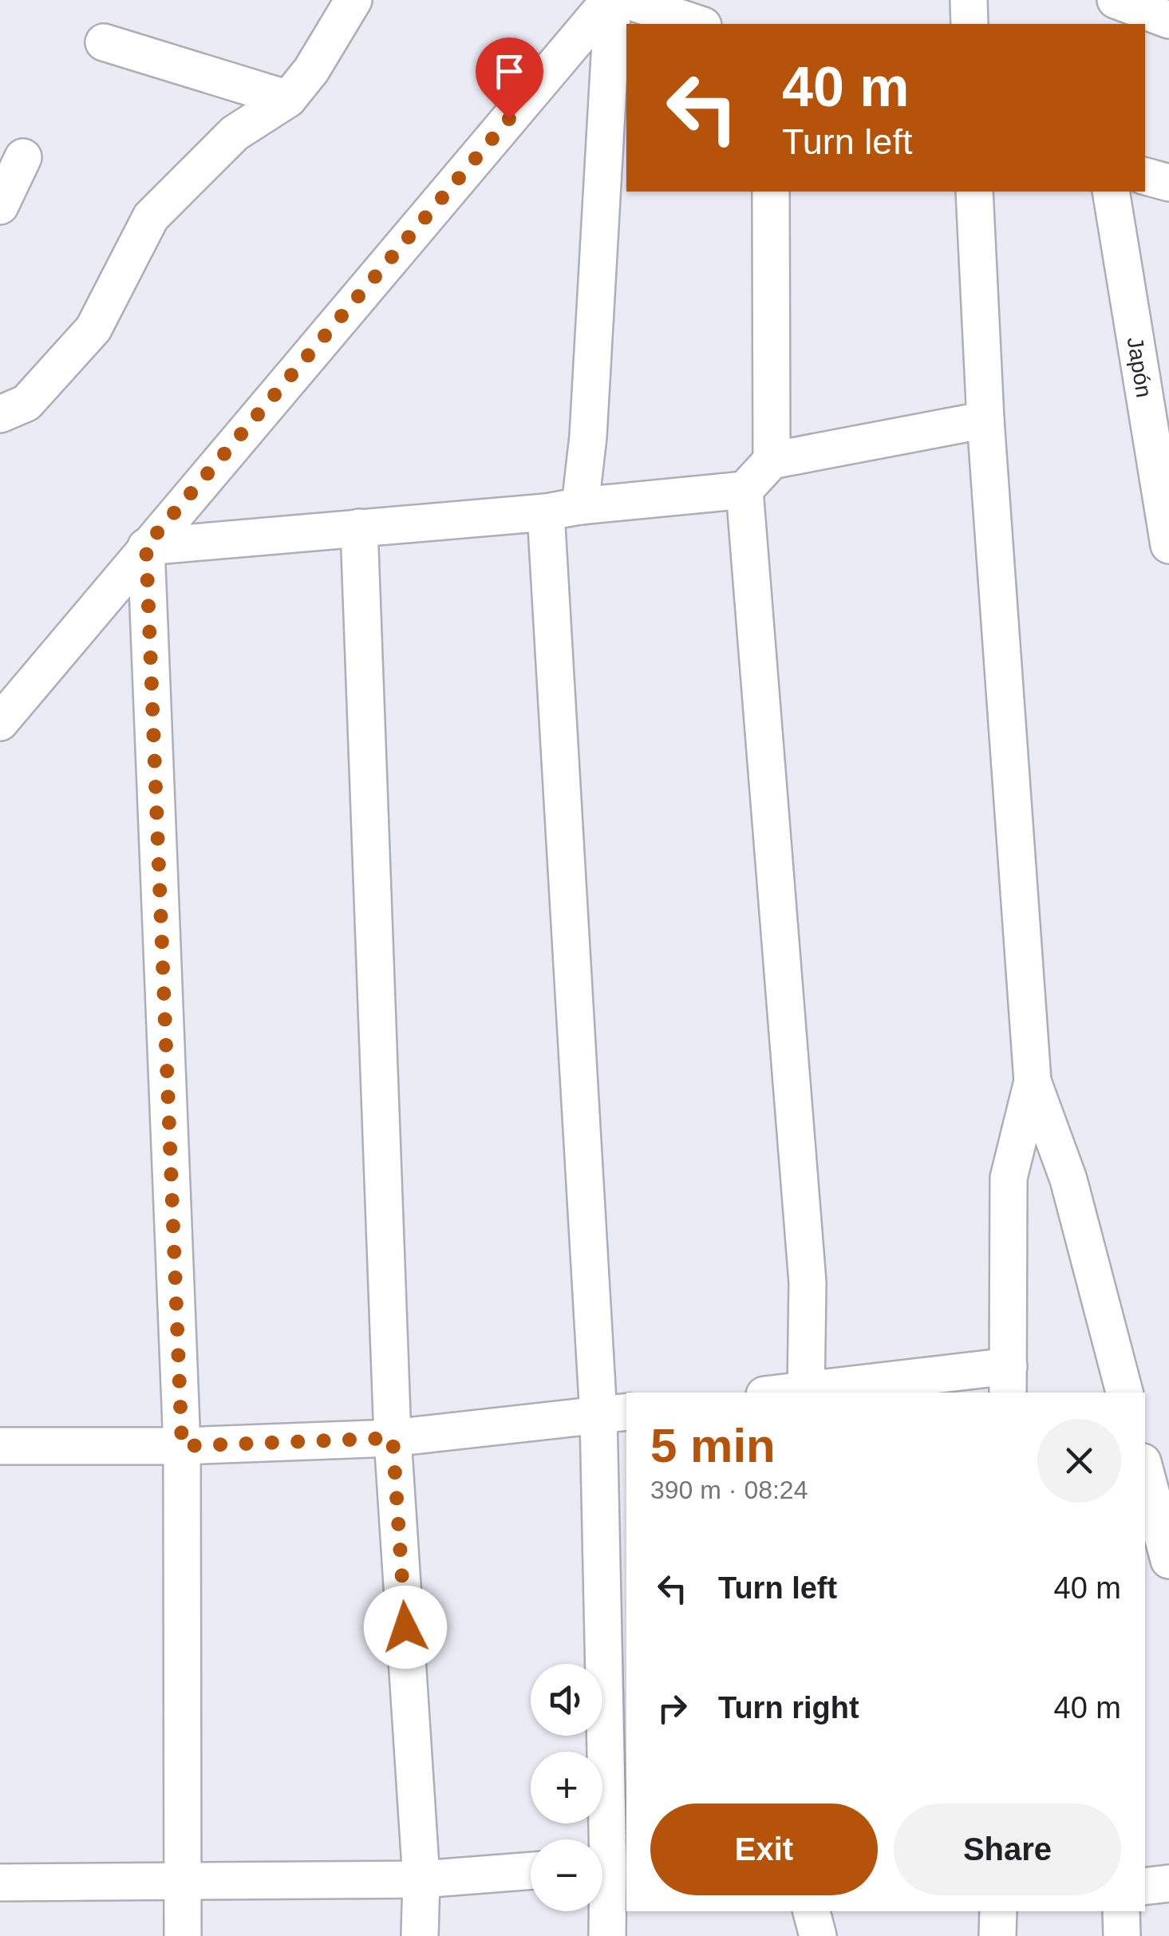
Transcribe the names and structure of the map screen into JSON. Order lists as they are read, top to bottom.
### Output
{
  "streets": {
    "street": ["Japón"]
  },
  "page": {
    "turn": ["40 m", "Turn left"],
    "heading": ["5 min", "390 m · 08:24"],
    "list": [
      {
        "name": "Turn left",
        "value": "40 m"
      },
      {
        "name": "Turn right",
        "value": "40 m"
      }
    ],
    "map_buttons": ["+", "−"],
    "buttons": ["Exit", "Share"]
  }
}
